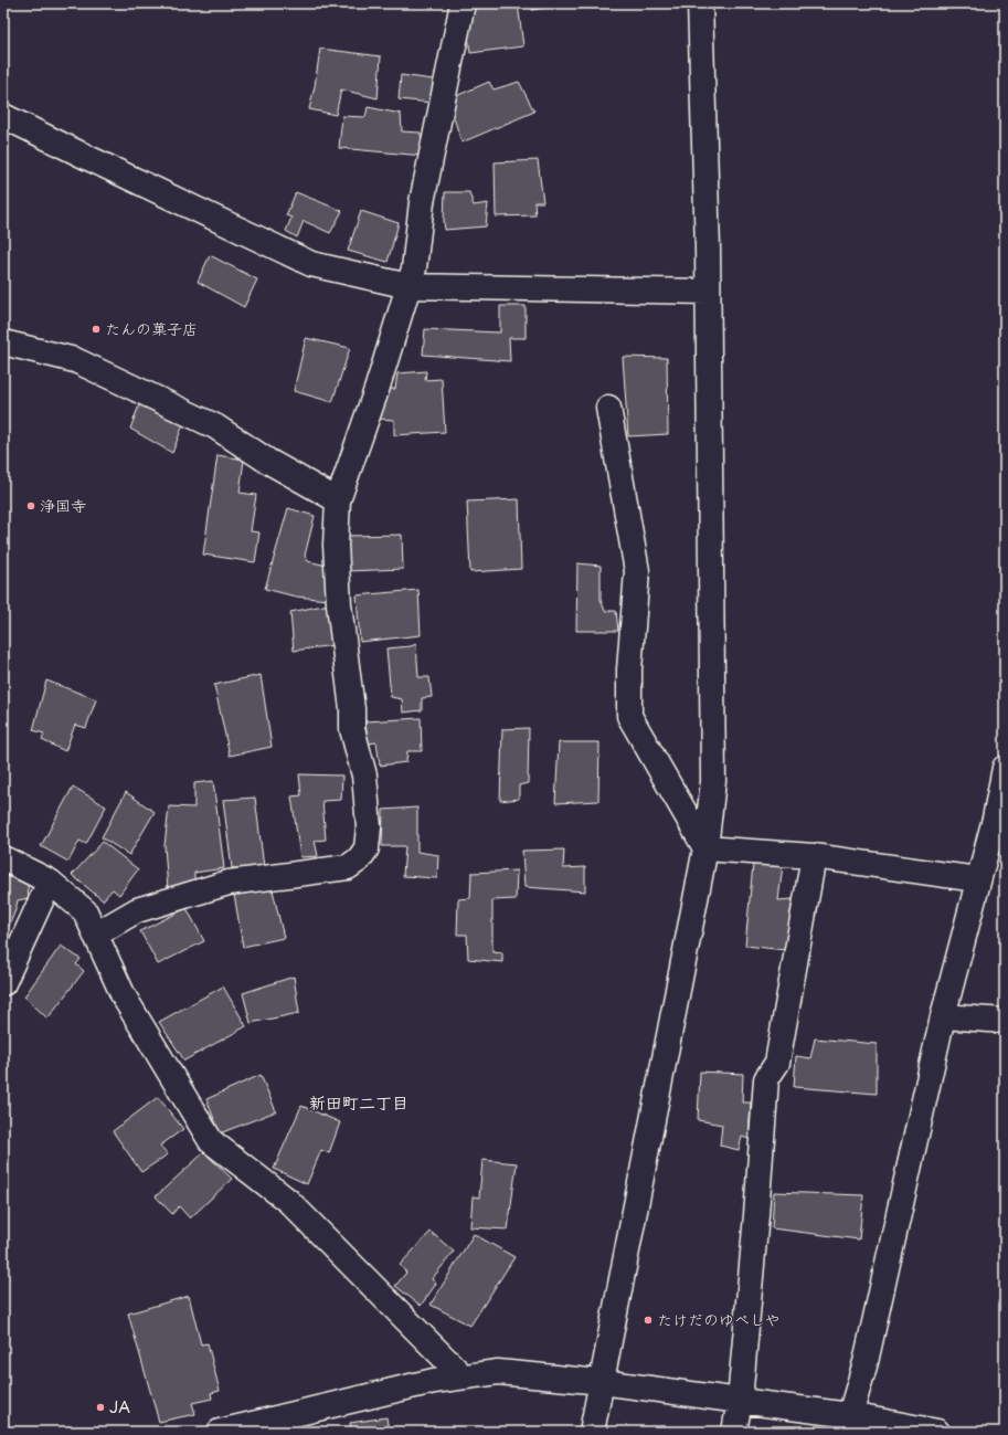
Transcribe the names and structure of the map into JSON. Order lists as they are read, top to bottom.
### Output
{
  "districts": ["新田町二丁目"],
  "places": [
    "たんの菓子店",
    "浄国寺",
    "たけだのゆべしや",
    "JA"
  ]
}
